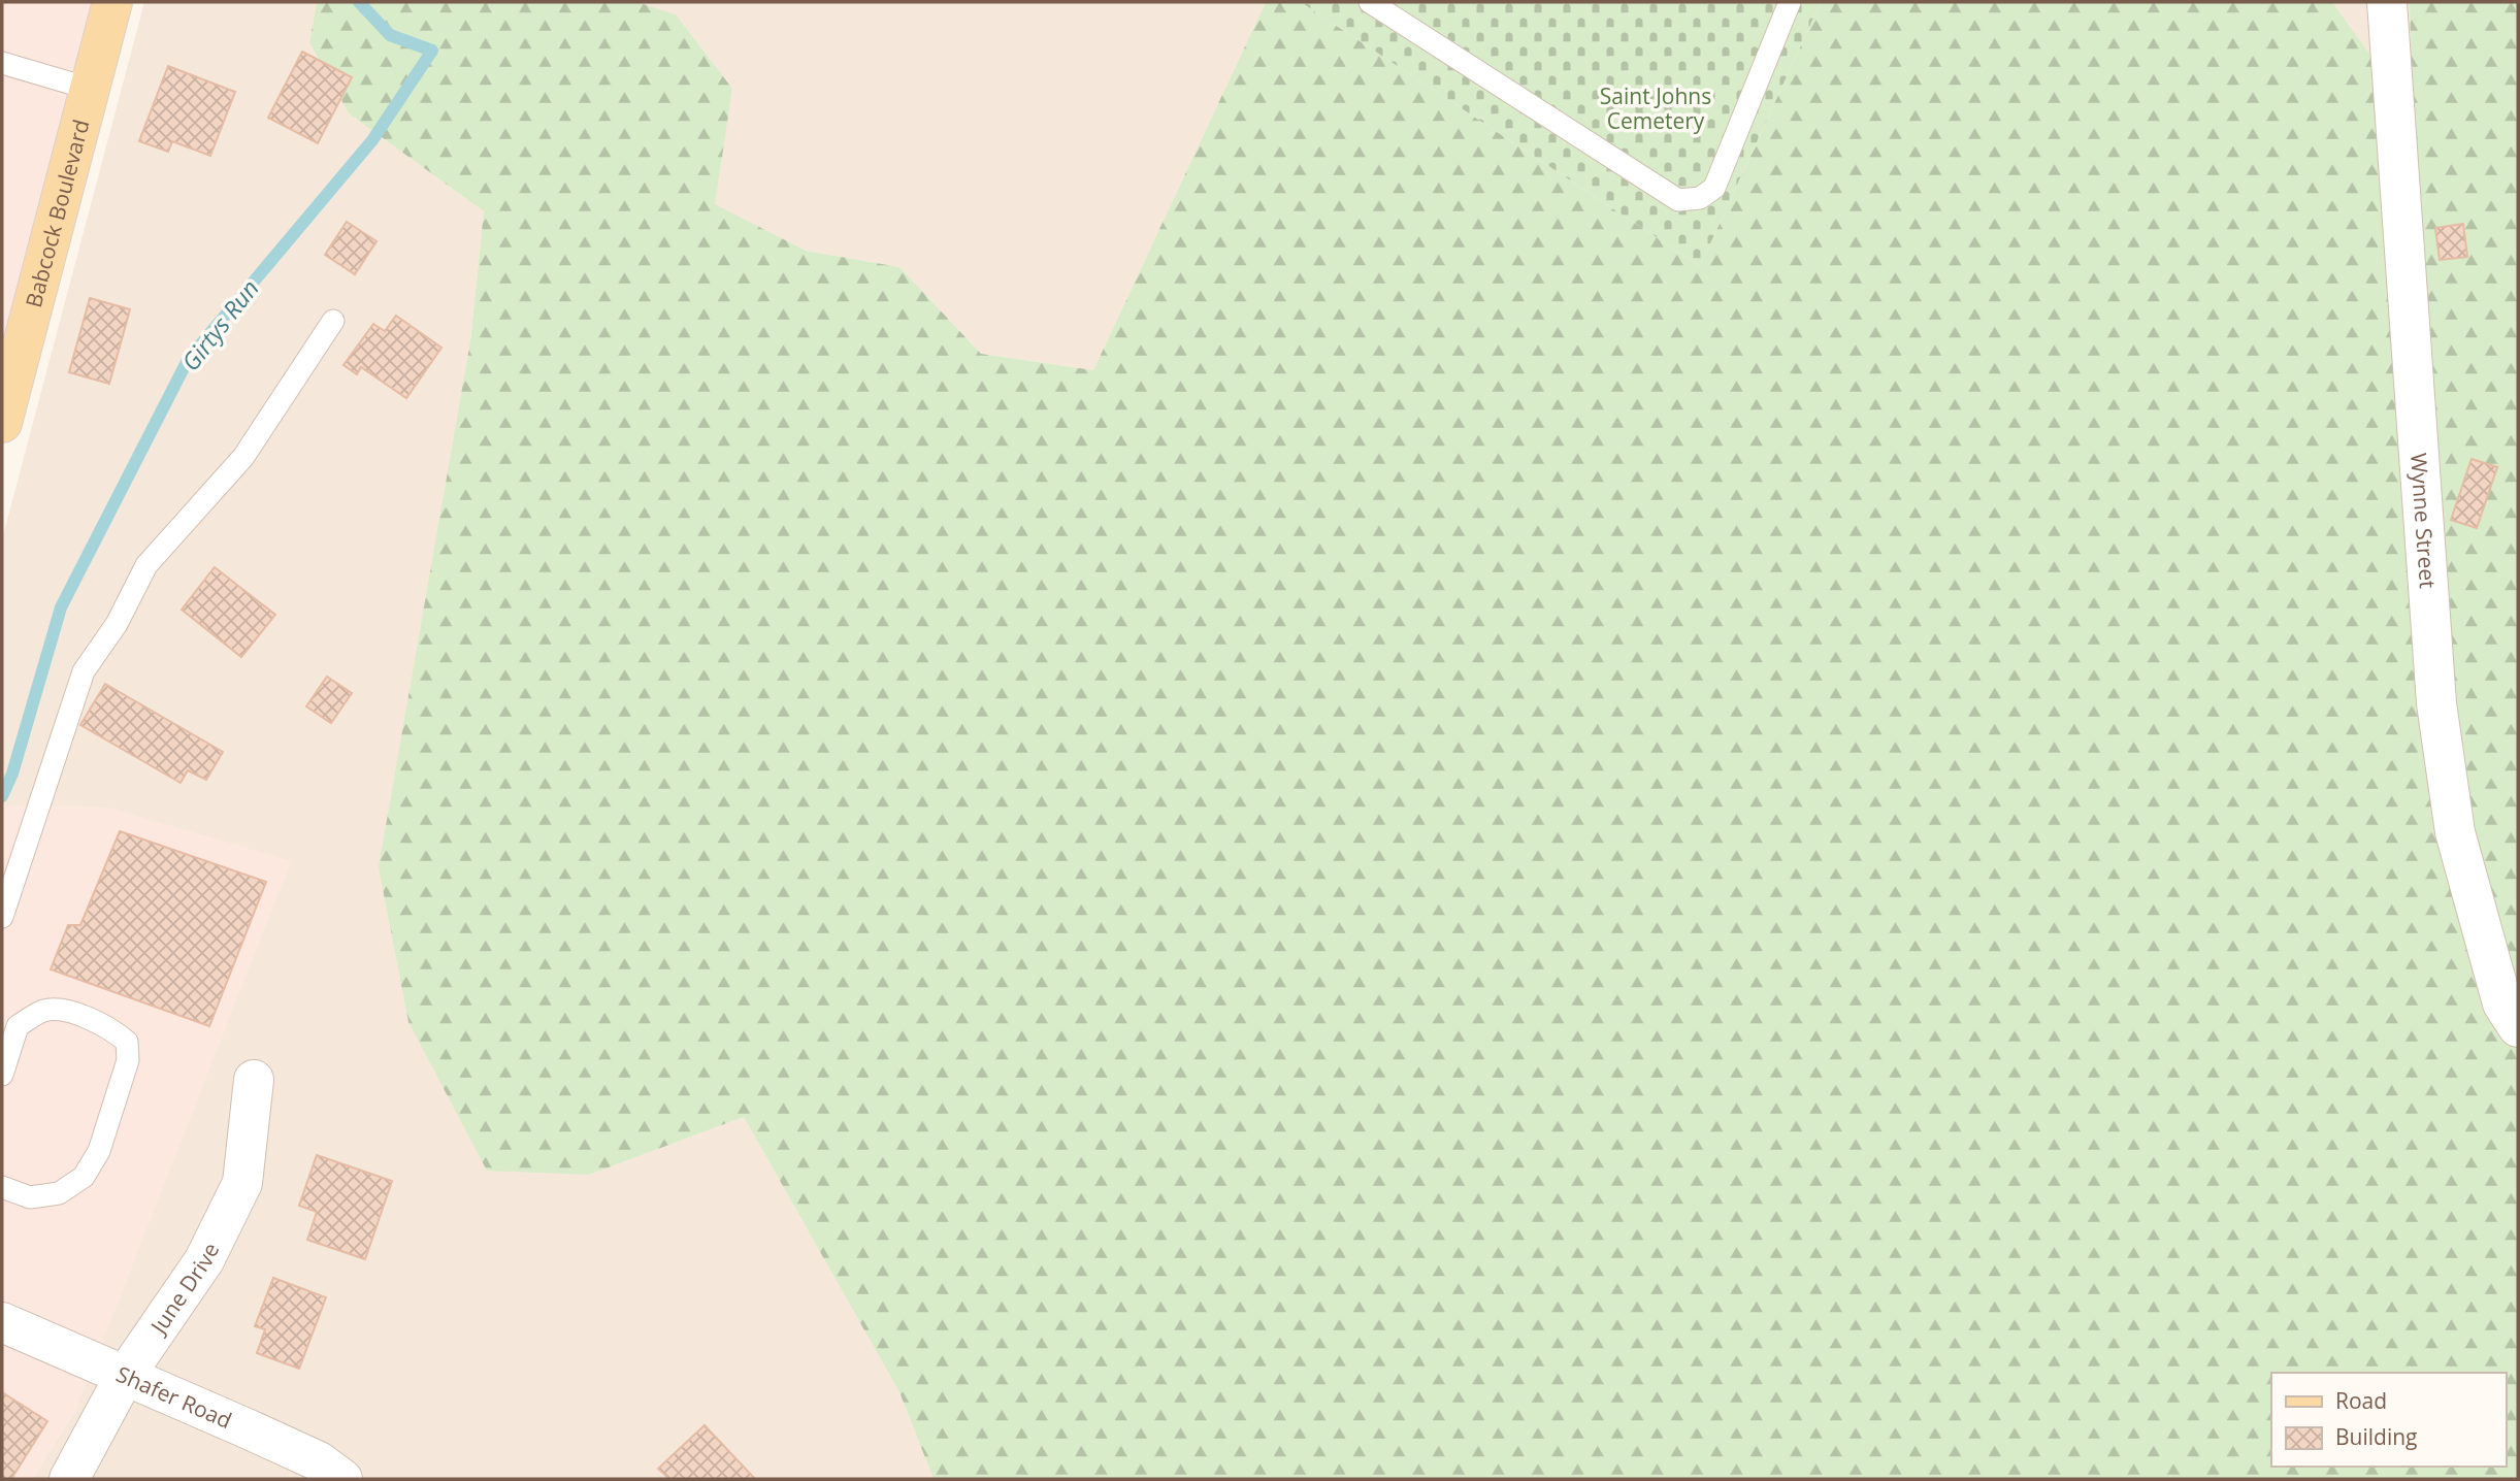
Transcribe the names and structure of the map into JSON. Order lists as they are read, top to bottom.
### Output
{
  "streets": {
    "main road": ["Babcock Boulevard"],
    "street": ["Wynne Street", "June Drive", "Shafer Road"]
  },
  "crossings": [
    ["June Drive", "Shafer Road"]
  ],
  "water": ["Girtys Run"],
  "parks": ["Saint Johns Cemetery"],
  "legend": ["Road", "Building"]
}
